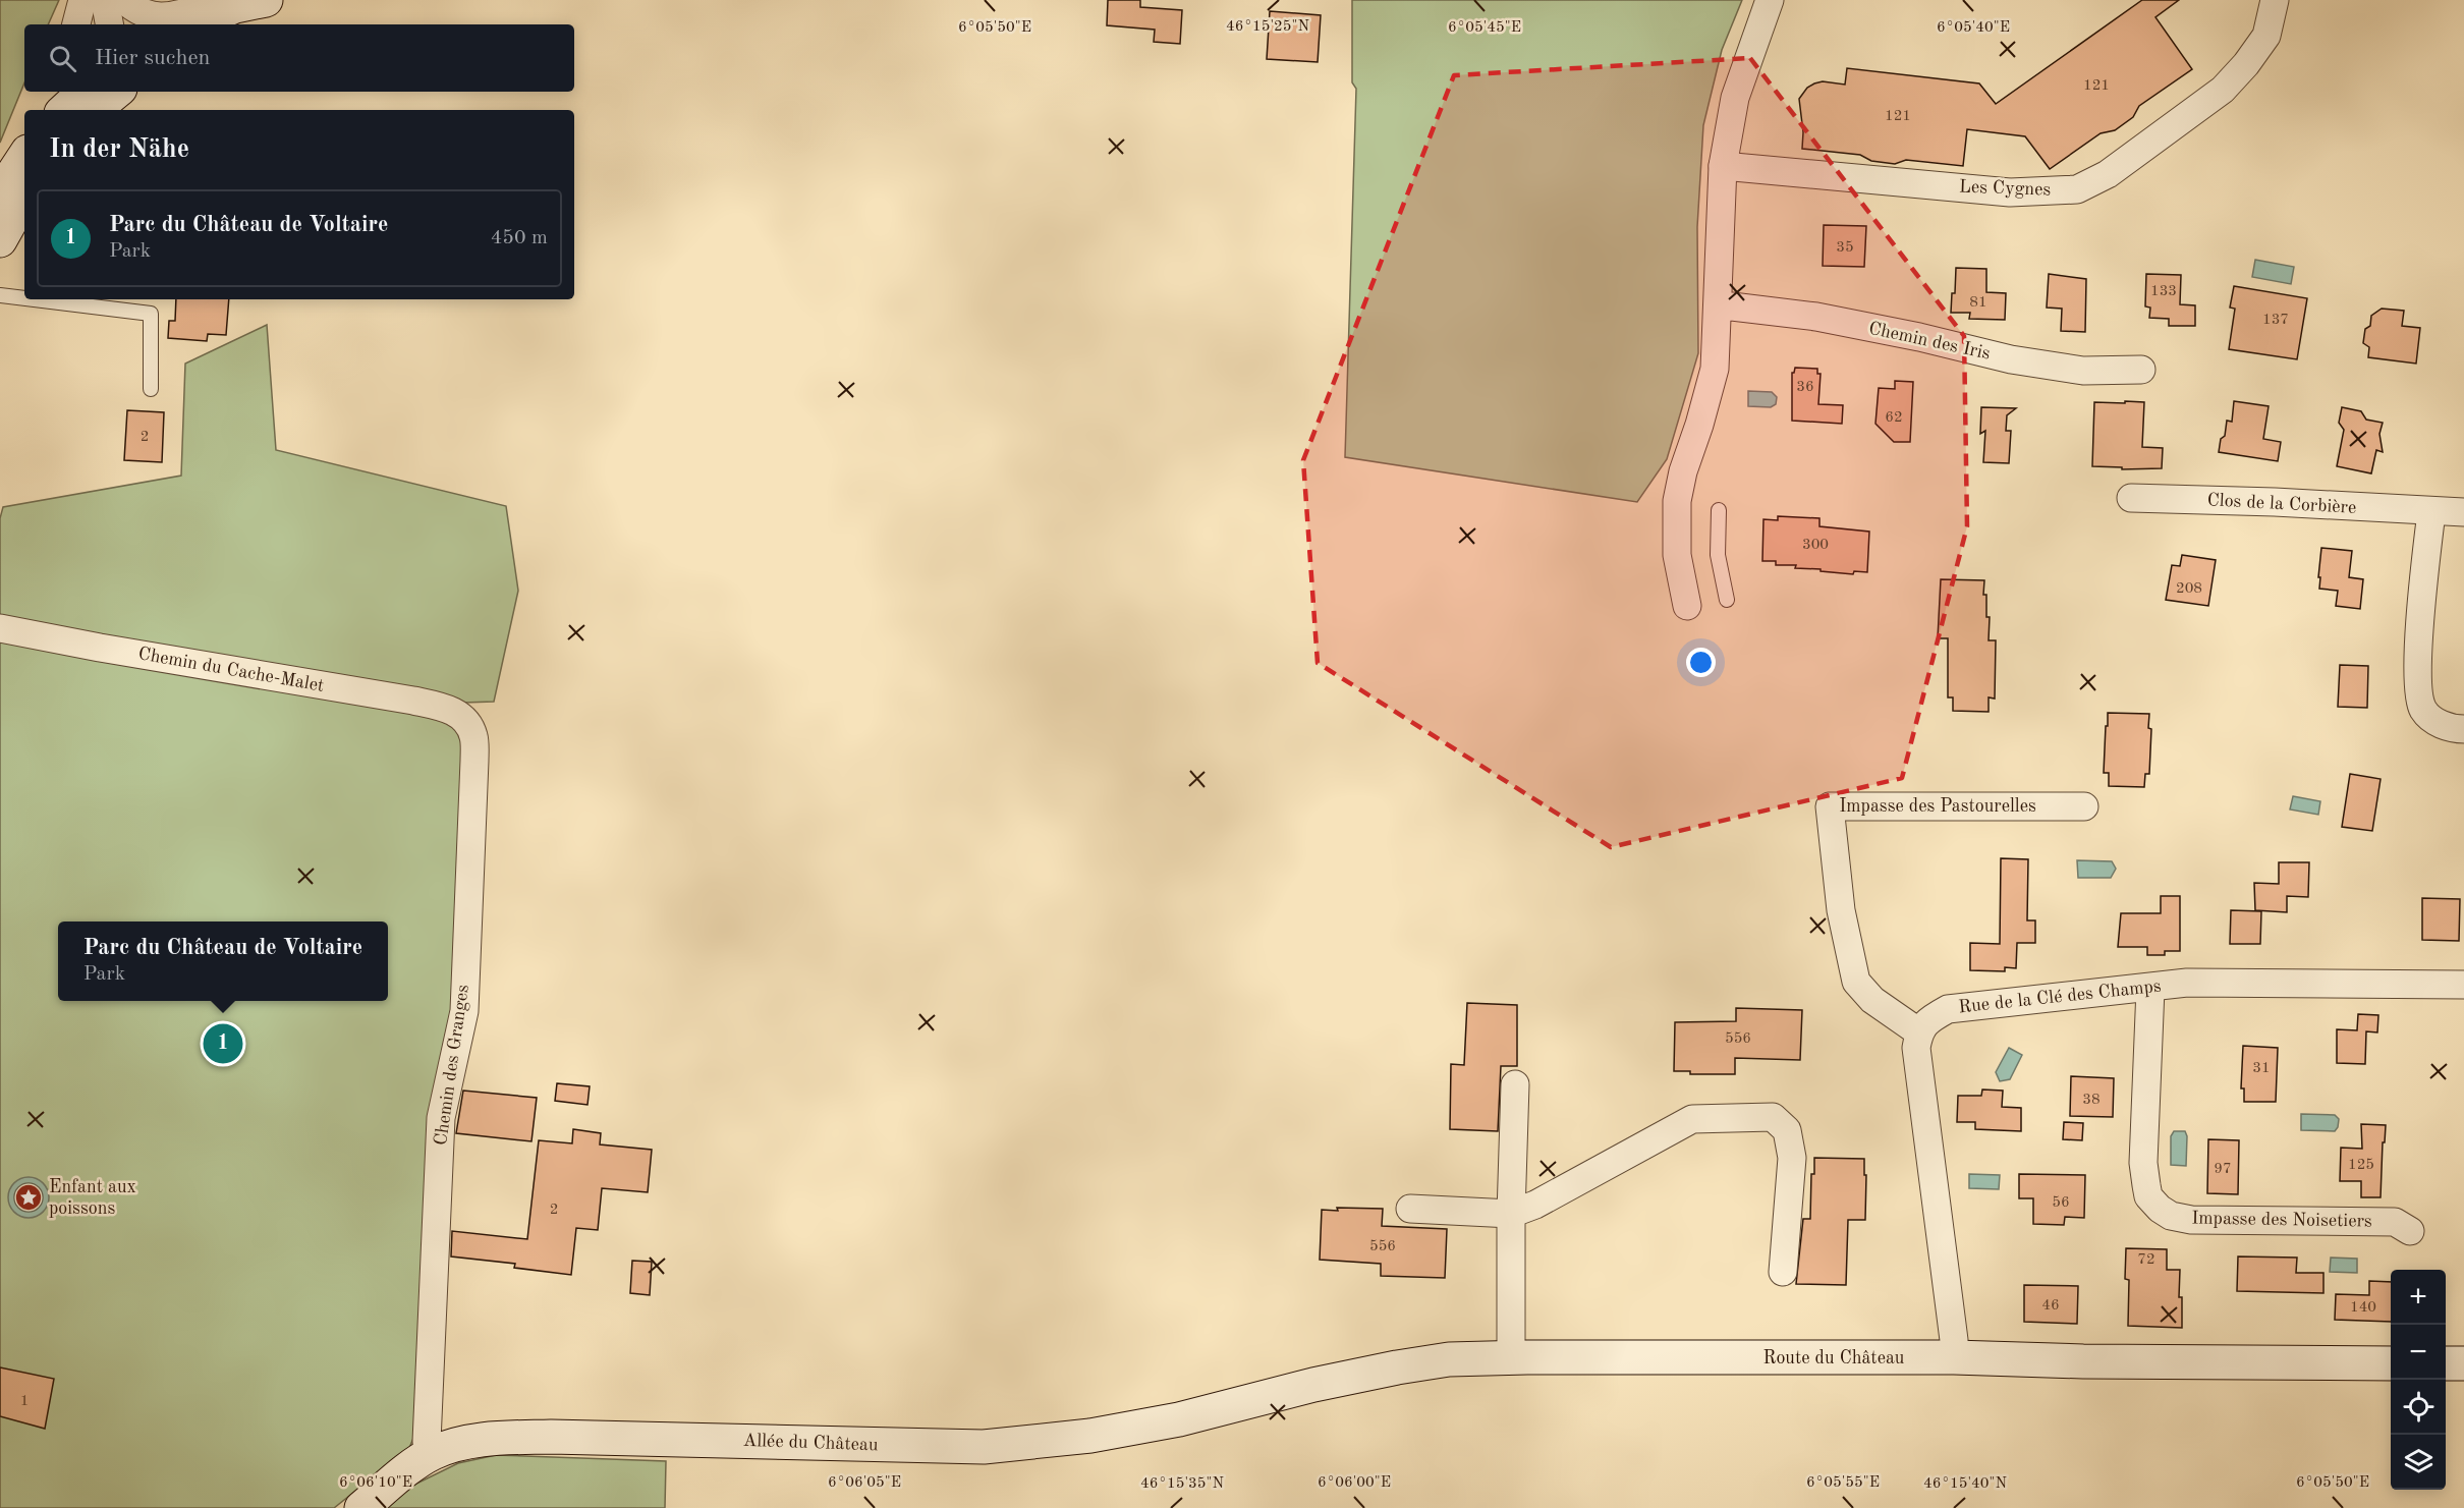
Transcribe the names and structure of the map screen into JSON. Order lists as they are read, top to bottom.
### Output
{
  "streets": {
    "street": [
      "Les Cygnes",
      "Chemin des Iris",
      "Clos de la Corbière",
      "Chemin du Cache-Malet",
      "Impasse des Pastourelles",
      "Rue de la Clé des Champs",
      "Chemin des Granges",
      "Impasse des Noisetiers",
      "Route du Château",
      "Allée du Château"
    ]
  },
  "crossings": [
    ["Chemin du Cache-Malet", "Chemin des Granges"],
    ["Impasse des Pastourelles", "Rue de la Clé des Champs"],
    ["Rue de la Clé des Champs", "Impasse des Noisetiers"],
    ["Chemin des Granges", "Allée du Château"],
    ["Route du Château", "Allée du Château"]
  ],
  "places": {
    "place": ["Enfant aux poissons"]
  },
  "house_numbers": [
    "121",
    "121",
    "35",
    "133",
    "81",
    "137",
    "36",
    "62",
    "2",
    "300",
    "208",
    "556",
    "31",
    "38",
    "125",
    "97",
    "56",
    "2",
    "556",
    "72",
    "46",
    "140",
    "1"
  ],
  "page": {
    "search": "Hier suchen",
    "heading": "In der Nähe",
    "list": [
      {
        "mark": "1",
        "name": "Parc du Château de Voltaire",
        "note": "Park",
        "value": "450 m"
      }
    ],
    "popup": ["Parc du Château de Voltaire", "Park"],
    "pins": "1",
    "map_buttons": ["+", "−"]
  },
  "coordinates": [
    "46°15'25\"N",
    "6°05'50\"E",
    "6°05'45\"E",
    "6°05'40\"E",
    "6°06'10\"E",
    "6°06'05\"E",
    "6°06'00\"E",
    "6°05'55\"E",
    "46°15'35\"N",
    "46°15'40\"N"
  ]
}
